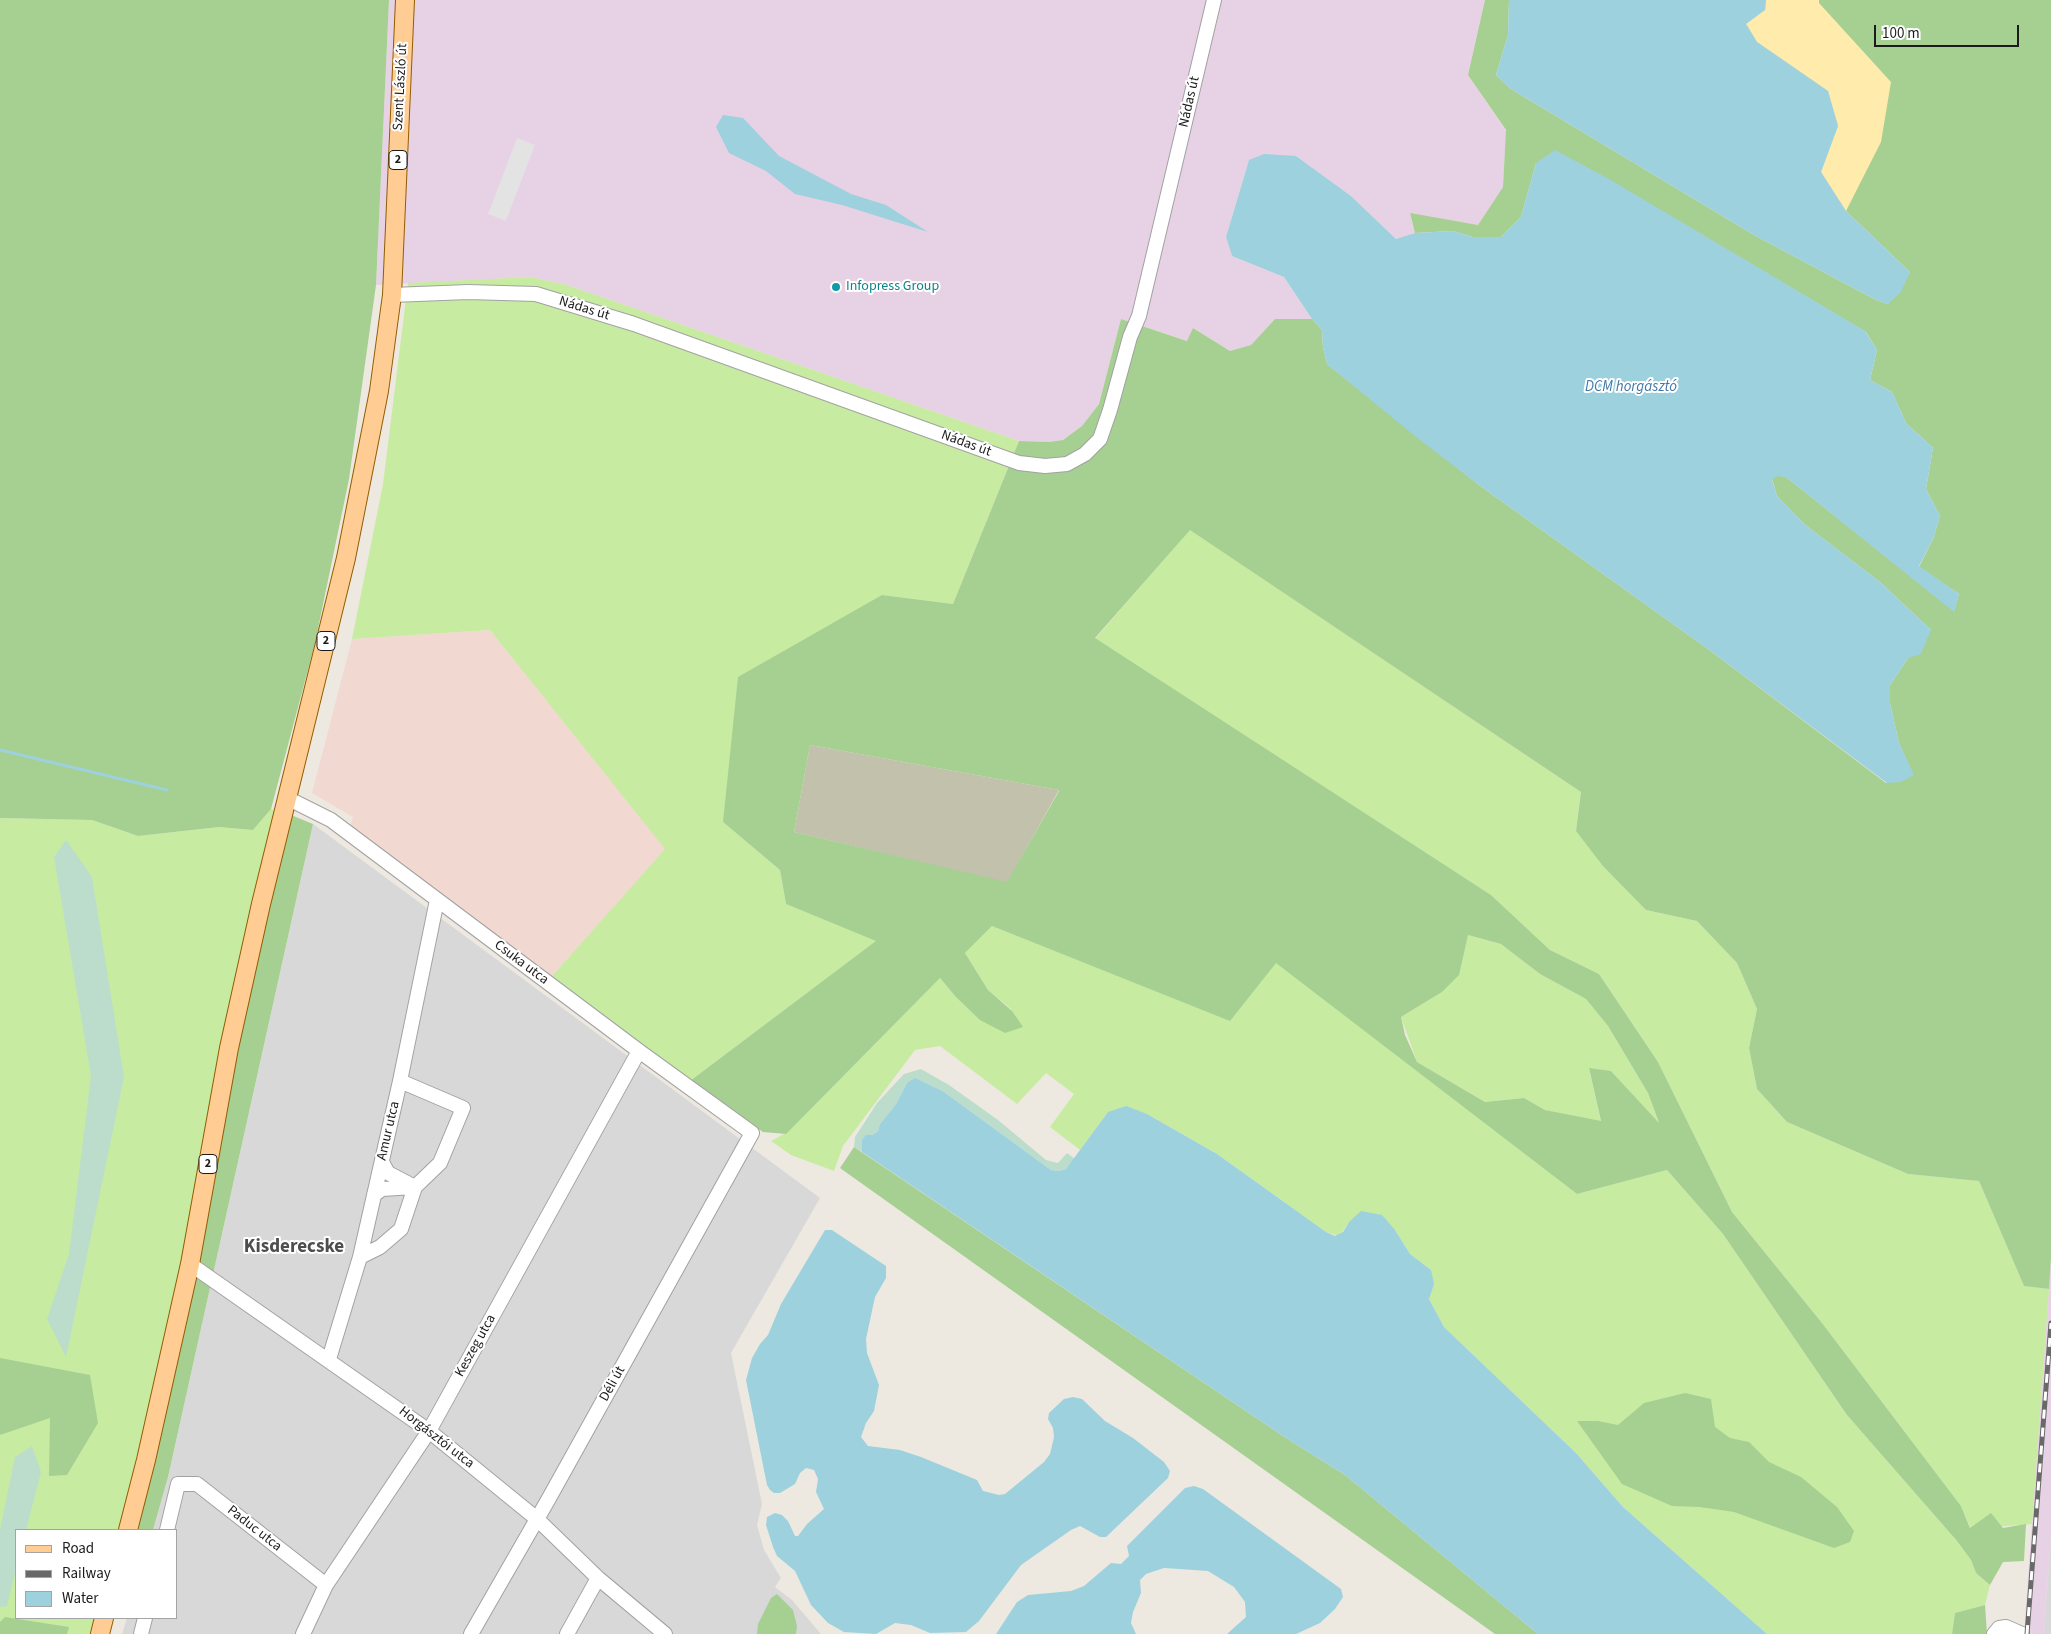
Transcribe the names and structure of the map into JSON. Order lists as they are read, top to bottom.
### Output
{
  "streets": {
    "main road": ["Szent László út", "2"],
    "street": [
      "Nádas út",
      "Csuka utca",
      "Amur utca",
      "Keszeg utca",
      "Déli út",
      "Horgásztói utca",
      "Paduc utca"
    ]
  },
  "crossings": [
    ["Szent László út", "Nádas út"],
    ["Szent László út", "2"],
    ["Nádas út", "2"],
    ["2", "Csuka utca"],
    ["2", "Horgásztói utca"],
    ["Csuka utca", "Amur utca"],
    ["Csuka utca", "Keszeg utca"],
    ["Csuka utca", "Déli út"],
    ["Amur utca", "Horgásztói utca"],
    ["Keszeg utca", "Horgásztói utca"],
    ["Keszeg utca", "Paduc utca"],
    ["Déli út", "Horgásztói utca"]
  ],
  "districts": ["Kisderecske"],
  "water": ["DCM horgásztó"],
  "places": ["Infopress Group"],
  "legend": ["Road", "Railway", "Water"],
  "scale_bar": "100 m"
}
